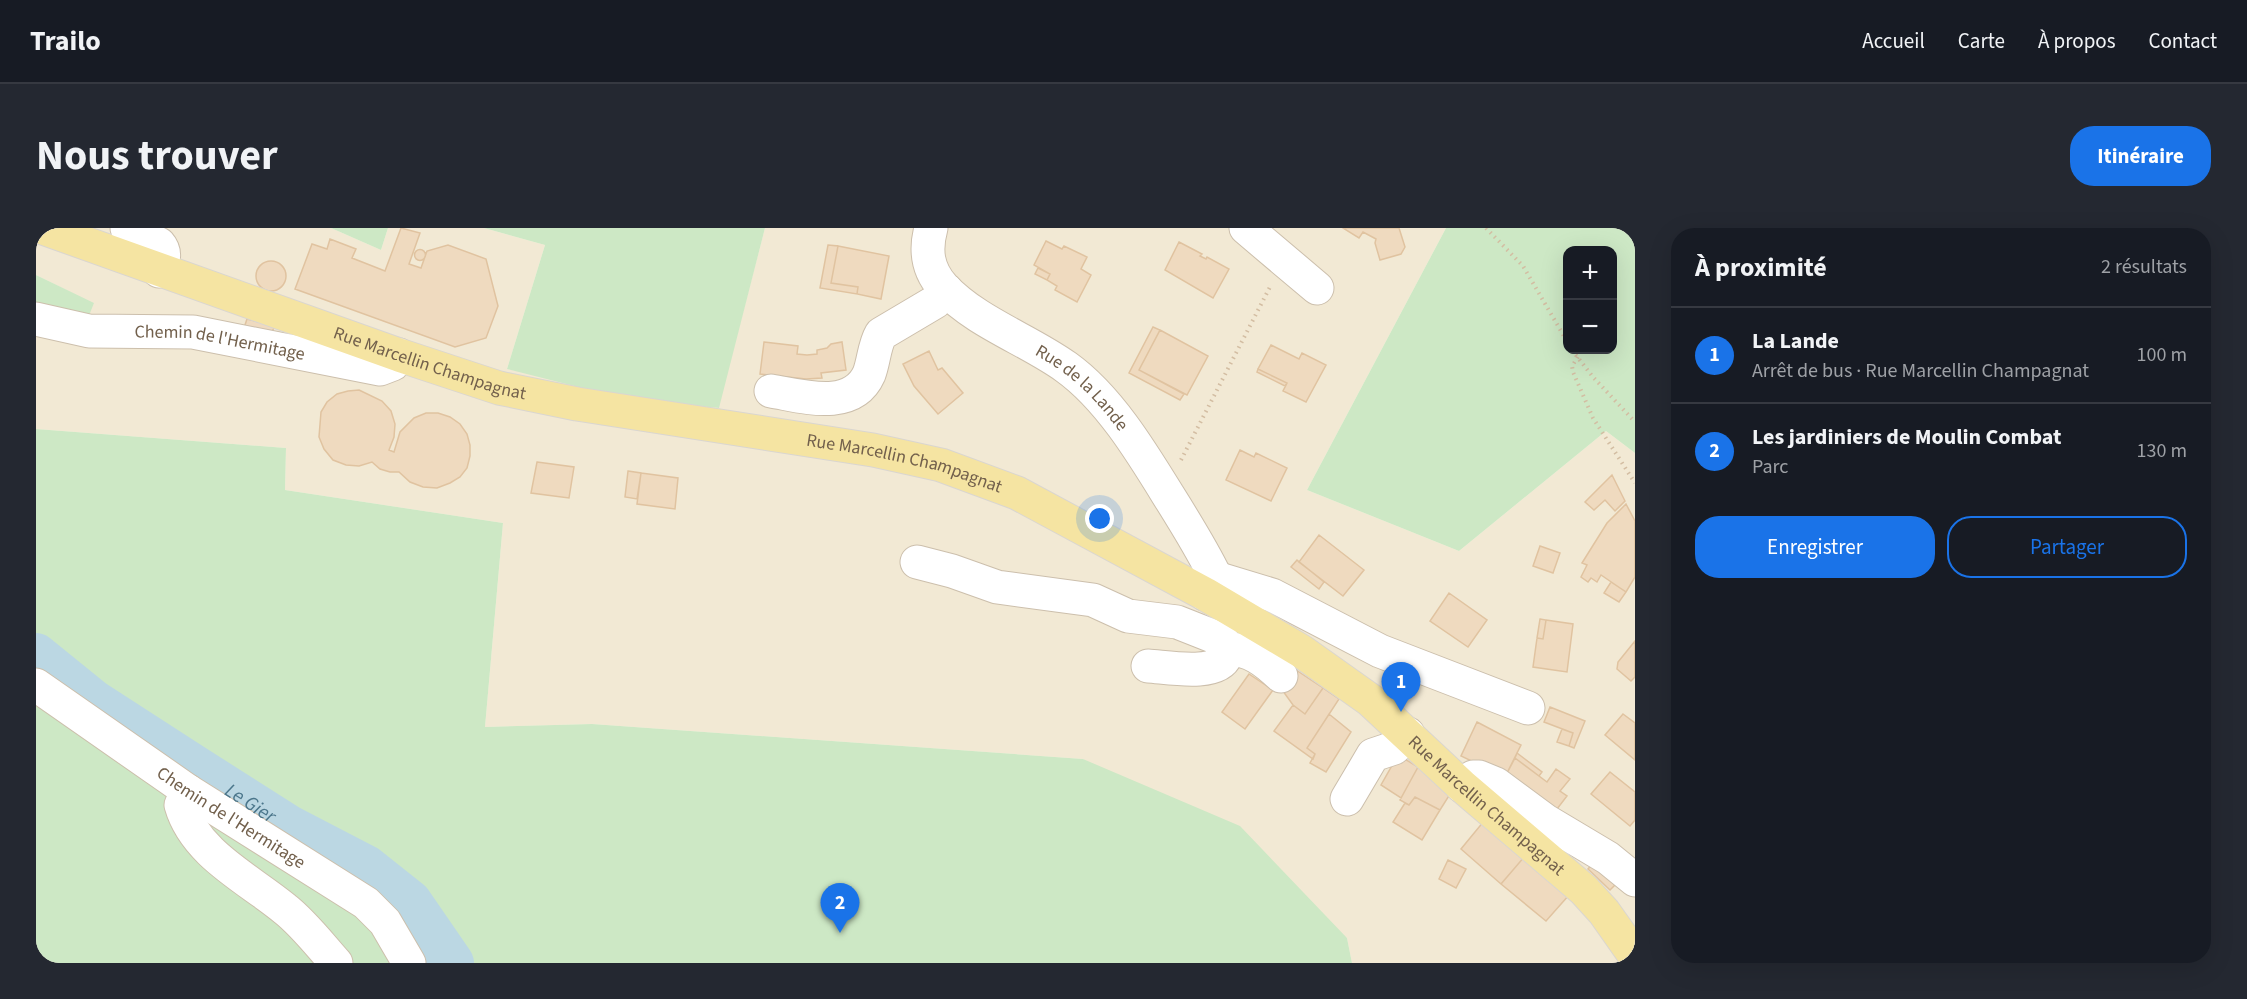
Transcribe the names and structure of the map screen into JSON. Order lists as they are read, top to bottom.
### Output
{
  "streets": {
    "main road": ["Rue Marcellin Champagnat"],
    "street": ["Chemin de l'Hermitage", "Rue de la Lande"]
  },
  "crossings": [
    ["Chemin de l'Hermitage", "Rue Marcellin Champagnat"],
    ["Rue Marcellin Champagnat", "Rue de la Lande"]
  ],
  "water": ["Le Gier"],
  "page": {
    "header": "Trailo",
    "nav": [
      "Accueil",
      "Carte",
      "À propos",
      "Contact"
    ],
    "title": "Nous trouver",
    "buttons": [
      "Itinéraire",
      ["Enregistrer", "Partager"]
    ],
    "heading": ["À proximité", "2 résultats"],
    "map_buttons": ["+", "−"],
    "list": [
      {
        "mark": "1",
        "name": "La Lande",
        "note": "Arrêt de bus · Rue Marcellin Champagnat",
        "value": "100 m"
      },
      {
        "mark": "2",
        "name": "Les jardiniers de Moulin Combat",
        "note": "Parc",
        "value": "130 m"
      }
    ],
    "pins": ["1", "2"]
  }
}
